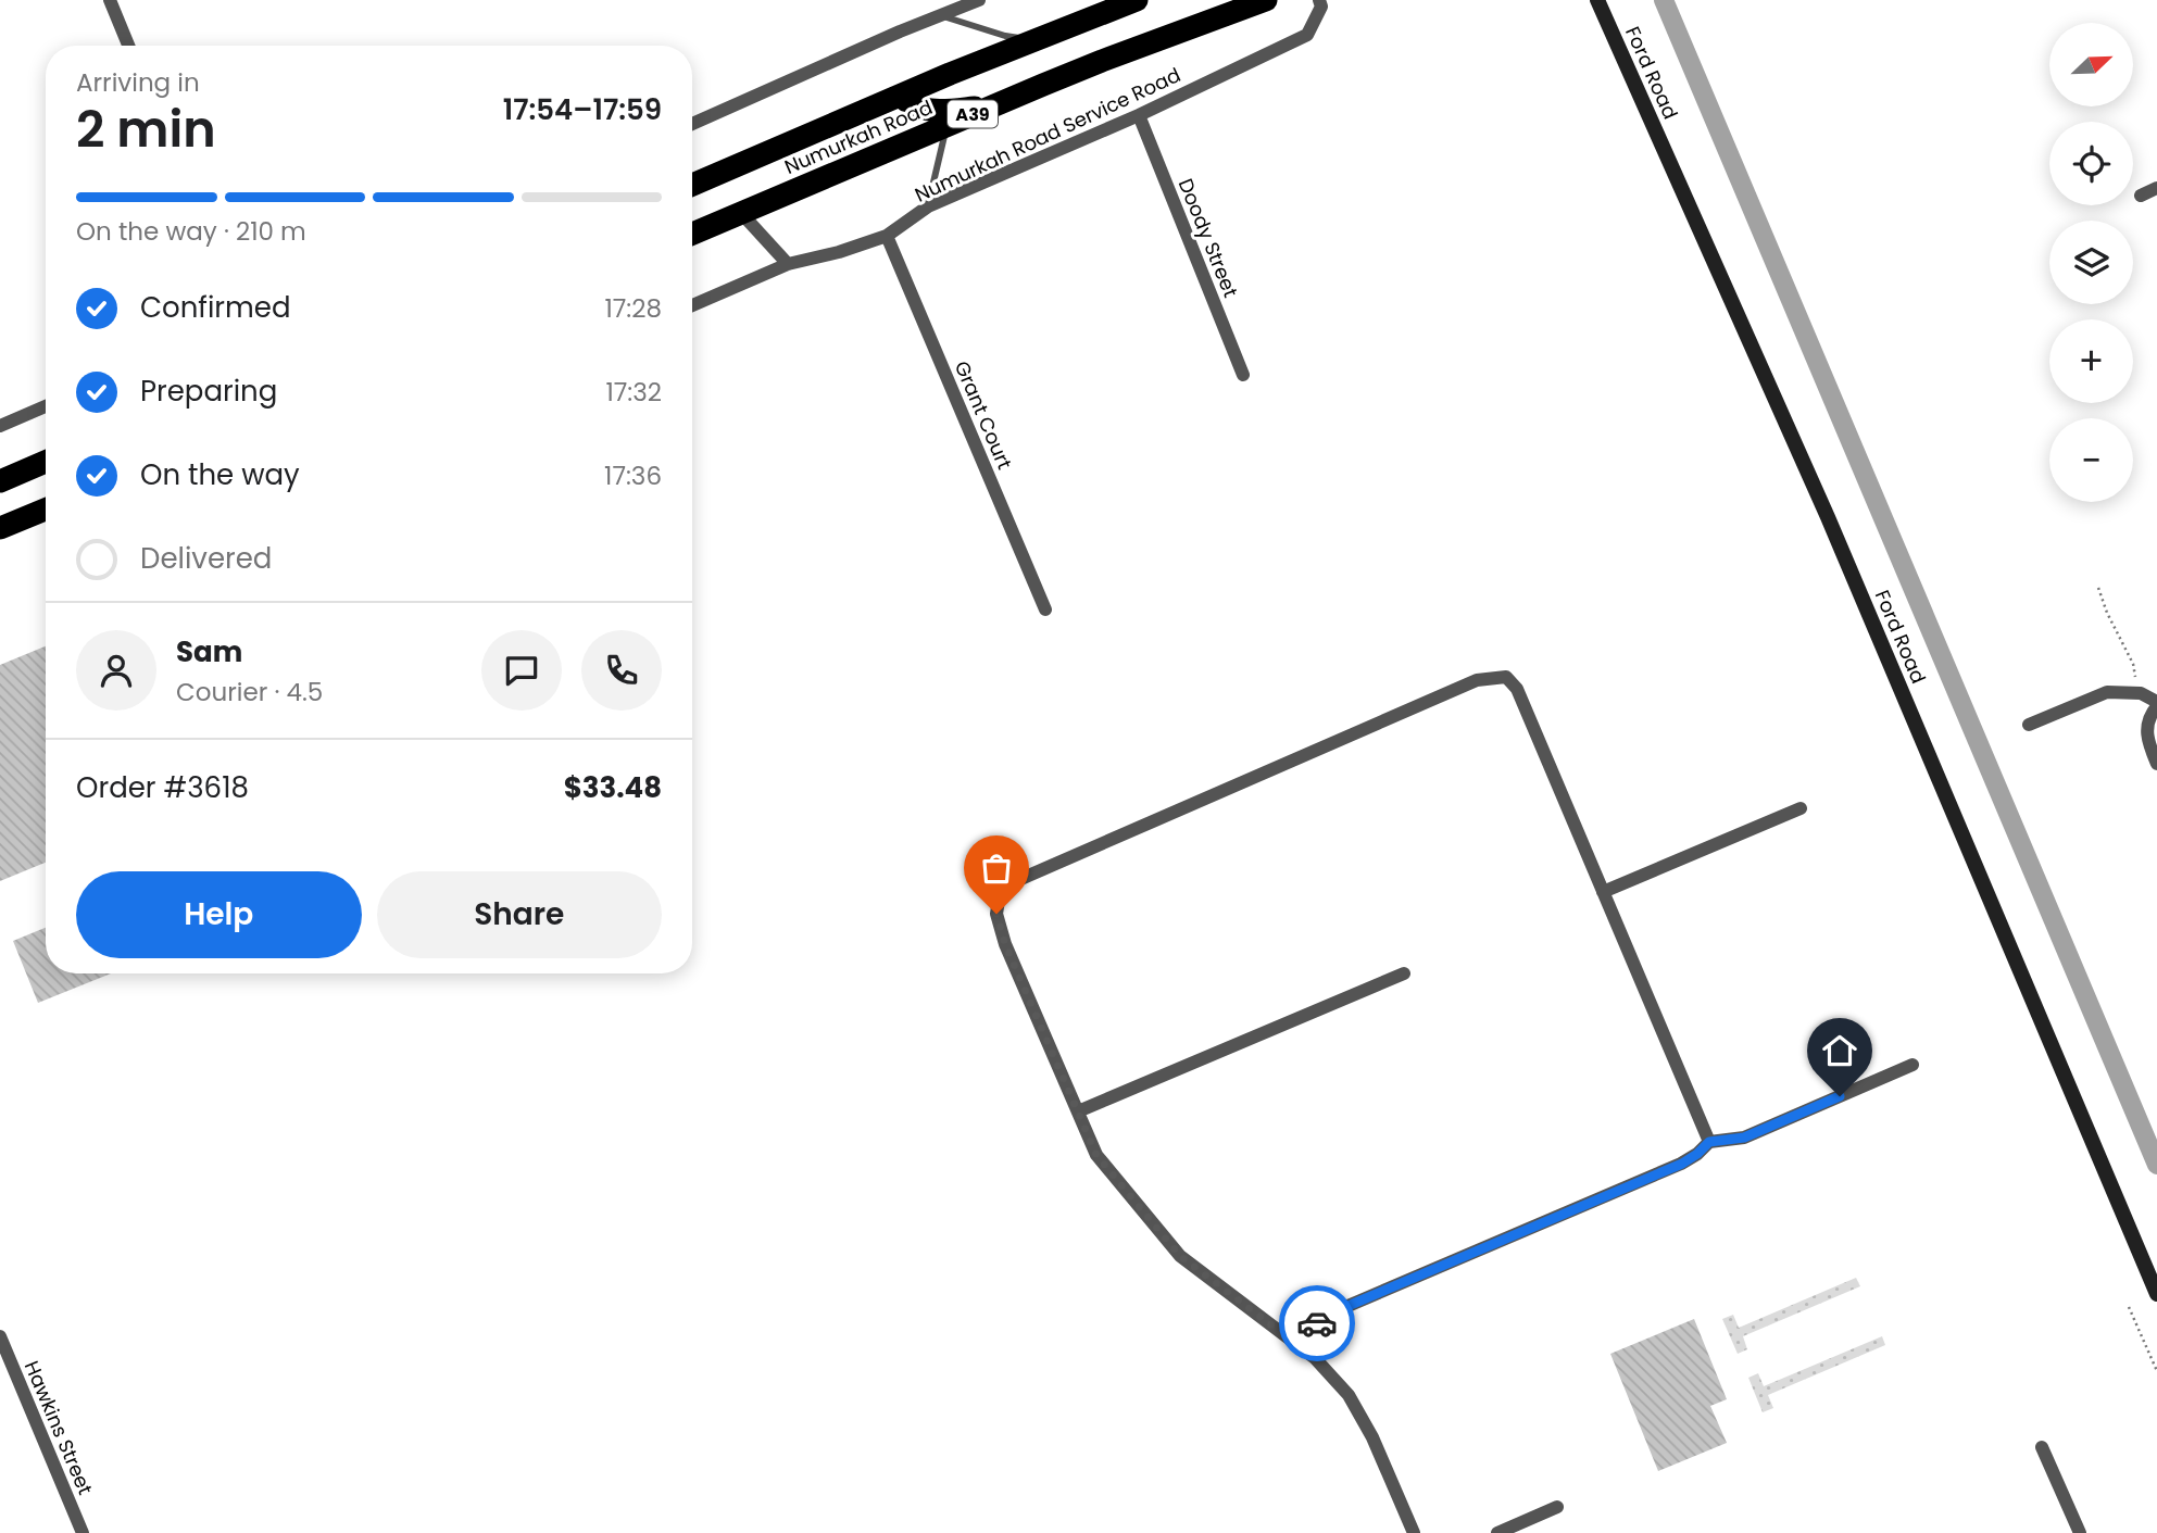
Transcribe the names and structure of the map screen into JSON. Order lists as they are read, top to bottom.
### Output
{
  "streets": {
    "highway": ["A39", "Numurkah Road"],
    "street": [
      "Ford Road",
      "Numurkah Road Service Road",
      "Doody Street",
      "Grant Court",
      "Hawkins Street"
    ]
  },
  "crossings": [
    ["Numurkah Road Service Road", "Doody Street"],
    ["Numurkah Road Service Road", "Grant Court"]
  ],
  "north": "top right",
  "page": {
    "map_buttons": ["+", "−"],
    "heading": ["2 min", "Arriving in", "17:54–17:59"],
    "panel": [
      "Sam",
      "Courier · 4.5",
      "Order #3618",
      "$33.48"
    ],
    "bar": "On the way · 210 m",
    "list": [
      ["Confirmed", "17:28"],
      ["Preparing", "17:32"],
      ["On the way", "17:36"],
      "Delivered"
    ],
    "buttons": ["Help", "Share"]
  }
}
